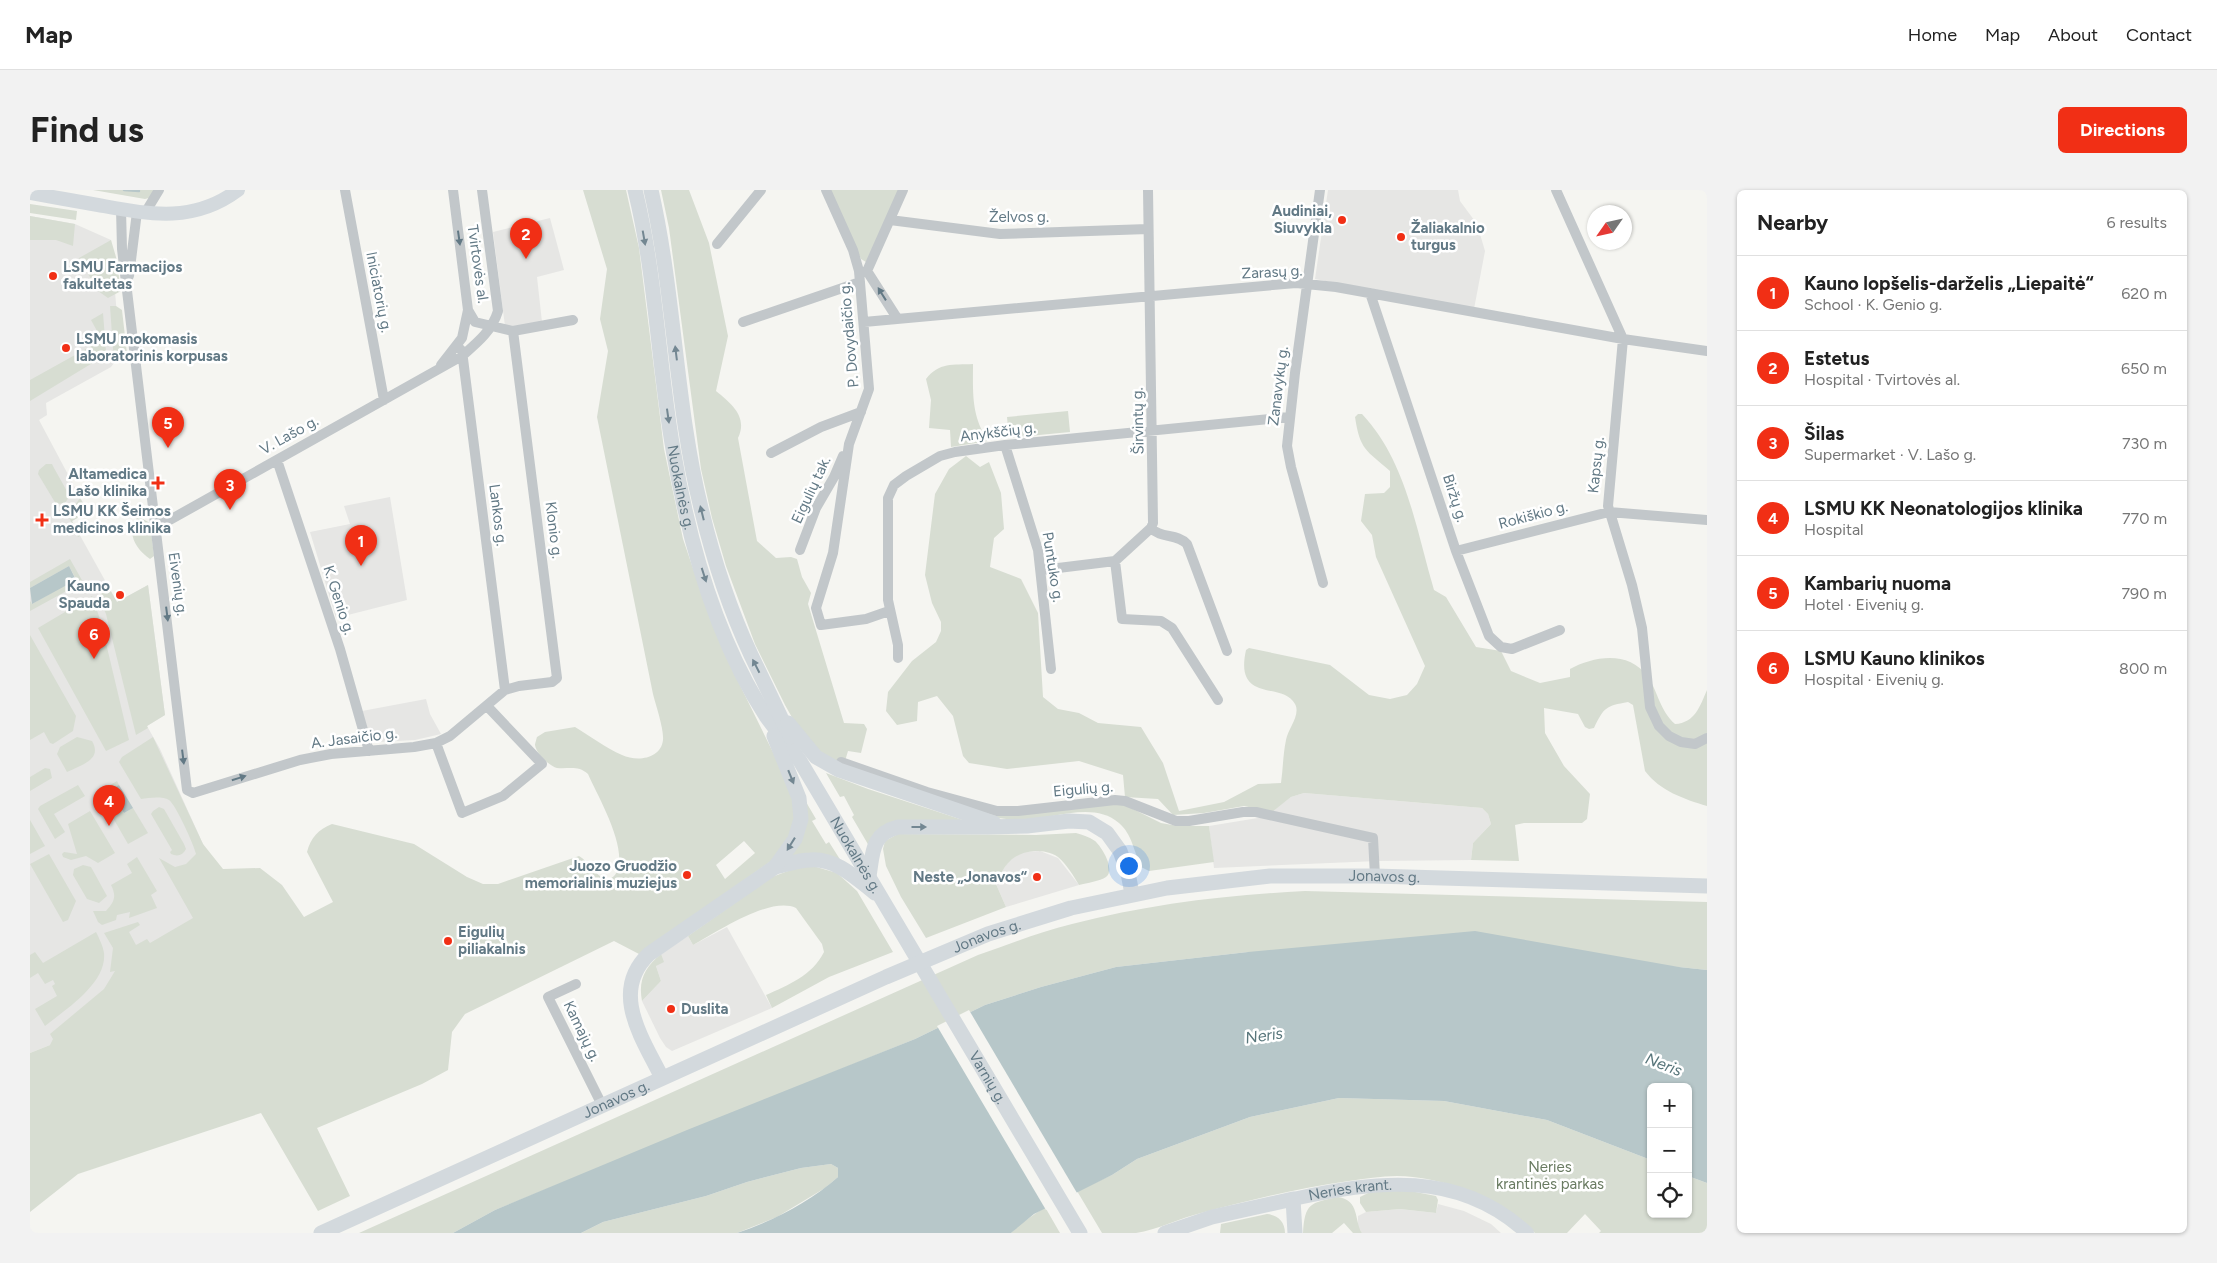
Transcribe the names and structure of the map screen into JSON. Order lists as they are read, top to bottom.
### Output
{
  "streets": {
    "main road": [
      "Nuokalnės g.",
      "Jonavos g.",
      "Varnių g.",
      "Neries krant."
    ],
    "street": [
      "Želvos g.",
      "Tvirtovės al.",
      "Zarasų g.",
      "Iniciatorių g.",
      "P. Dovydaičio g.",
      "Zanavykų g.",
      "Širvintų g.",
      "Anykščių g.",
      "V. Lašo g.",
      "Kapsų g.",
      "Eigulių tak.",
      "Biržų g.",
      "Lankos g.",
      "Rokiškio g.",
      "Klonio g.",
      "Puntuko g.",
      "Eivenių g.",
      "K. Genio g.",
      "A. Jasaičio g.",
      "Eigulių g.",
      "Kamajų g."
    ]
  },
  "crossings": [
    ["Želvos g.", "Širvintų g."],
    ["Tvirtovės al.", "V. Lašo g."],
    ["Tvirtovės al.", "Klonio g."],
    ["Zarasų g.", "P. Dovydaičio g."],
    ["Zarasų g.", "Zanavykų g."],
    ["Zarasų g.", "Širvintų g."],
    ["Zarasų g.", "Kapsų g."],
    ["Zarasų g.", "Biržų g."],
    ["Iniciatorių g.", "V. Lašo g."],
    ["P. Dovydaičio g.", "Anykščių g."],
    ["P. Dovydaičio g.", "Eigulių tak."],
    ["Zanavykų g.", "Anykščių g."],
    ["Širvintų g.", "Anykščių g."],
    ["Anykščių g.", "Puntuko g."],
    ["V. Lašo g.", "Lankos g."],
    ["V. Lašo g.", "Eivenių g."],
    ["V. Lašo g.", "K. Genio g."],
    ["Kapsų g.", "Rokiškio g."],
    ["Nuokalnės g.", "Varnių g."],
    ["Biržų g.", "Rokiškio g."],
    ["Lankos g.", "Klonio g."],
    ["Lankos g.", "A. Jasaičio g."],
    ["Klonio g.", "A. Jasaičio g."],
    ["Eivenių g.", "A. Jasaičio g."],
    ["K. Genio g.", "A. Jasaičio g."],
    ["Eigulių g.", "Jonavos g."],
    ["Jonavos g.", "Kamajų g."]
  ],
  "one_way": ["Eivenių g.", "A. Jasaičio g."],
  "water": ["Neris"],
  "parks": ["Neries krantinės parkas"],
  "places": {
    "other": [
      "Audiniai, Siuvykla",
      "Žaliakalnio turgus",
      "LSMU Farmacijos fakultetas",
      "LSMU mokomasis laboratorinis korpusas",
      "Kauno Spauda",
      "Juozo Gruodžio memorialinis muziejus",
      "Neste „Jonavos“",
      "Eigulių piliakalnis",
      "Duslita"
    ],
    "health": ["Altamedica Lašo klinika", "LSMU KK Šeimos medicinos klinika"]
  },
  "north": "bottom left",
  "page": {
    "header": "Map",
    "nav": [
      "Home",
      "Map",
      "About",
      "Contact"
    ],
    "buttons": "Directions",
    "title": "Find us",
    "heading": ["Nearby", "6 results"],
    "pins": [
      "2",
      "5",
      "3",
      "1",
      "6",
      "4"
    ],
    "list": [
      {
        "mark": "1",
        "name": "Kauno lopšelis-darželis „Liepaitė“",
        "note": "School · K. Genio g.",
        "value": "620 m"
      },
      {
        "mark": "2",
        "name": "Estetus",
        "note": "Hospital · Tvirtovės al.",
        "value": "650 m"
      },
      {
        "mark": "3",
        "name": "Šilas",
        "note": "Supermarket · V. Lašo g.",
        "value": "730 m"
      },
      {
        "mark": "4",
        "name": "LSMU KK Neonatologijos klinika",
        "note": "Hospital",
        "value": "770 m"
      },
      {
        "mark": "5",
        "name": "Kambarių nuoma",
        "note": "Hotel · Eivenių g.",
        "value": "790 m"
      },
      {
        "mark": "6",
        "name": "LSMU Kauno klinikos",
        "note": "Hospital · Eivenių g.",
        "value": "800 m"
      }
    ],
    "map_buttons": ["+", "−"]
  }
}
